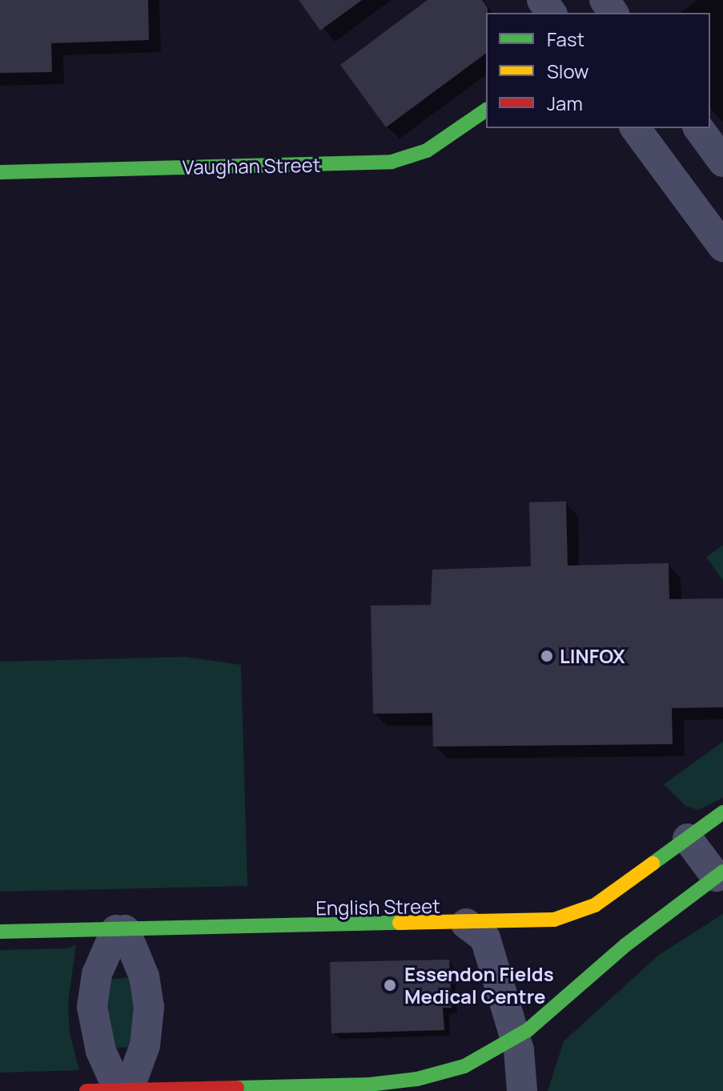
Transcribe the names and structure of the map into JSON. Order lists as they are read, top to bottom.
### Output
{
  "streets": {
    "street": ["Vaughan Street", "English Street"]
  },
  "places": ["LINFOX", "Essendon Fields Medical Centre"],
  "legend": ["Fast", "Slow", "Jam"]
}
